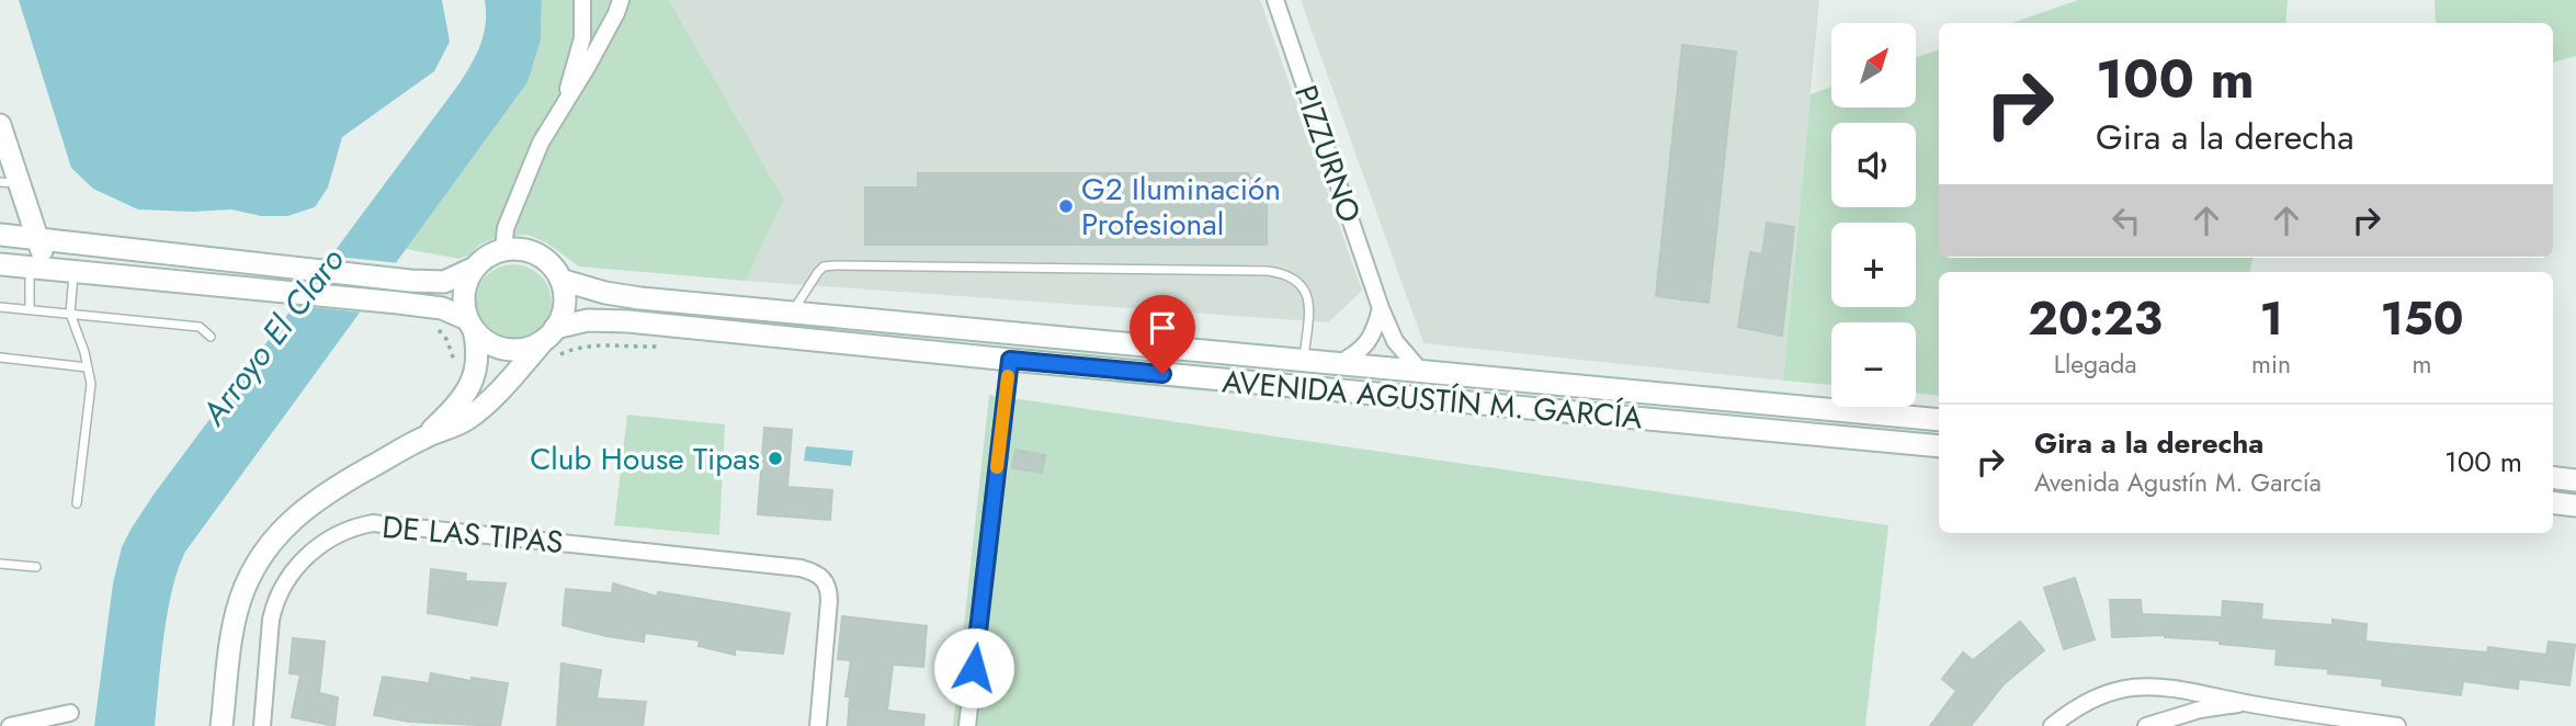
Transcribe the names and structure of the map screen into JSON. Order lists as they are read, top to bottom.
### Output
{
  "streets": {
    "main road": ["AVENIDA AGUSTÍN M. GARCÍA"],
    "street": ["PIZZURNO", "DE LAS TIPAS"]
  },
  "crossings": [
    ["PIZZURNO", "AVENIDA AGUSTÍN M. GARCÍA"]
  ],
  "water": ["Arroyo El Claro"],
  "places": ["G2 Iluminación Profesional", "Club House Tipas"],
  "north": "top right",
  "page": {
    "map_buttons": ["+", "−"],
    "turn": ["100 m", "Gira a la derecha"],
    "eta": [
      "20:23",
      "Llegada",
      "1",
      "min",
      "150",
      "m"
    ],
    "list": [
      {
        "name": "Gira a la derecha",
        "note": "Avenida Agustín M. García",
        "value": "100 m"
      }
    ]
  }
}
